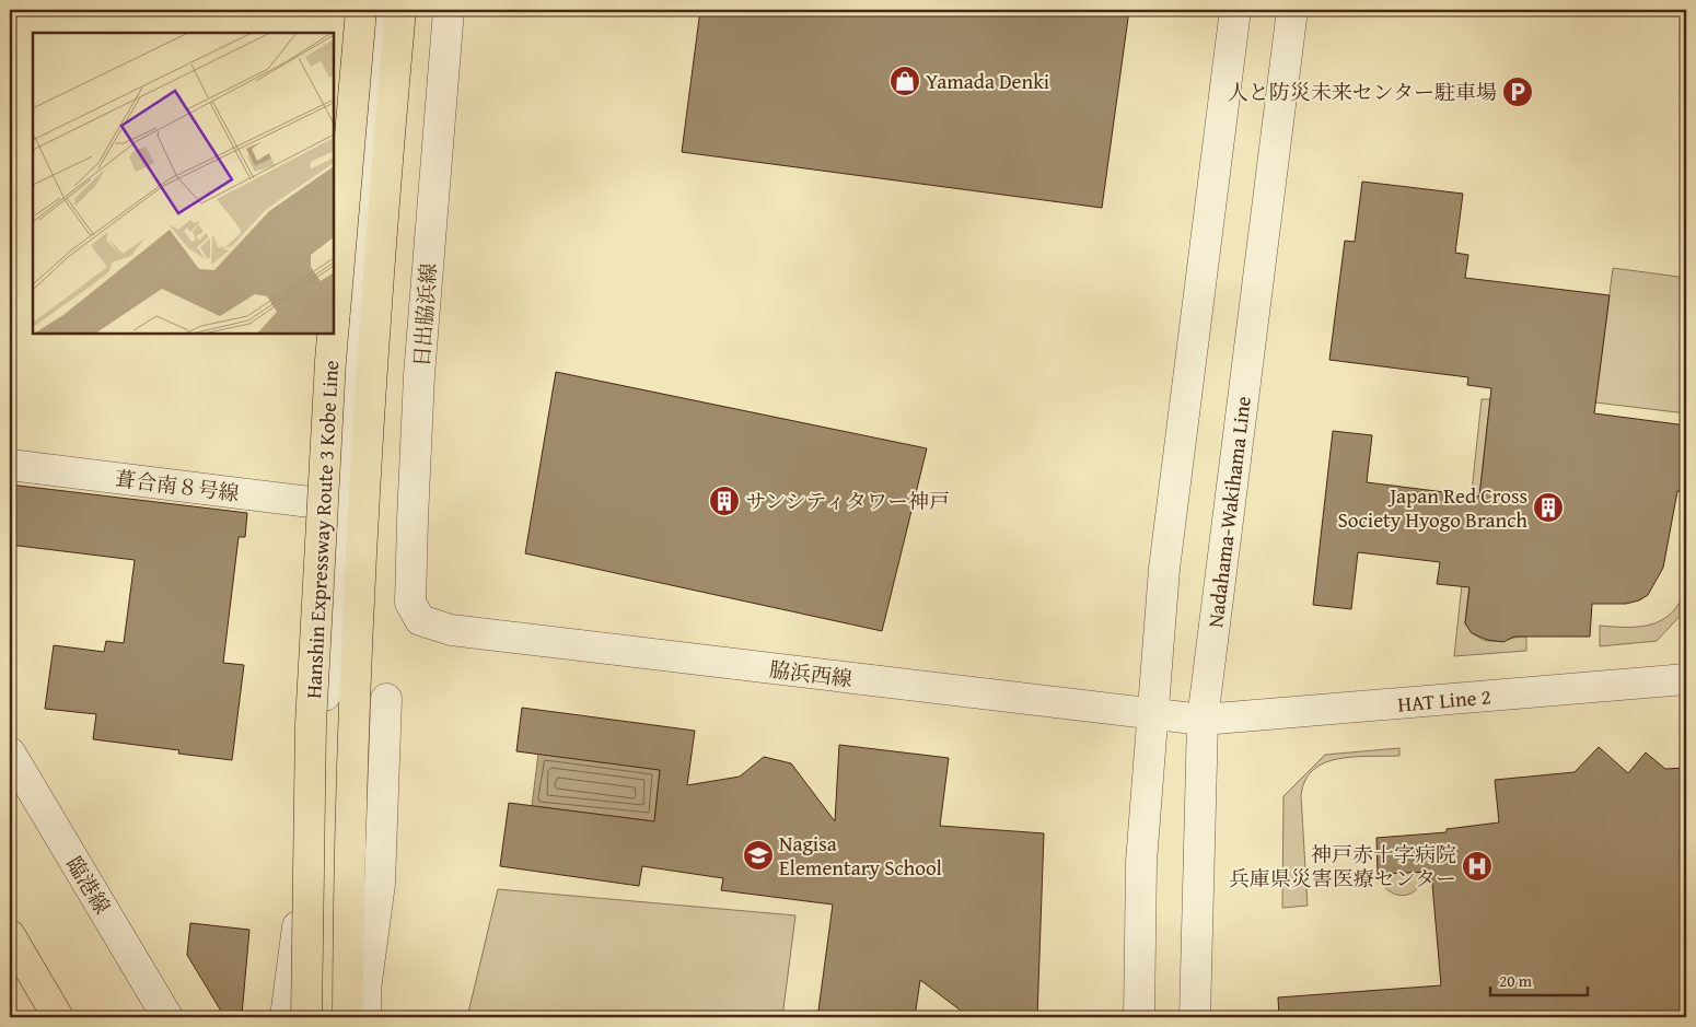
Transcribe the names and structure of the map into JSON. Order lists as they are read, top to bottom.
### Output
{
  "streets": {
    "main road": ["Hanshin Expressway Route 3 Kobe Line"],
    "street": [
      "日出脇浜線",
      "葺合南８号線",
      "Nadahama-Wakihama Line",
      "脇浜西線",
      "HAT Line 2",
      "臨港線"
    ]
  },
  "crossings": [
    ["日出脇浜線", "脇浜西線"],
    ["Nadahama-Wakihama Line", "脇浜西線"],
    ["Nadahama-Wakihama Line", "HAT Line 2"],
    ["脇浜西線", "HAT Line 2"]
  ],
  "places": {
    "shop": ["Yamada Denki"],
    "parking": ["人と防災未来センター駐車場"],
    "building": ["サンシティタワー神戸", "Japan Red Cross Society Hyogo Branch"],
    "school or university": ["Nagisa Elementary School"],
    "hospital": ["神戸赤十字病院 兵庫県災害医療センター"]
  },
  "scale_bar": "20 m"
}
